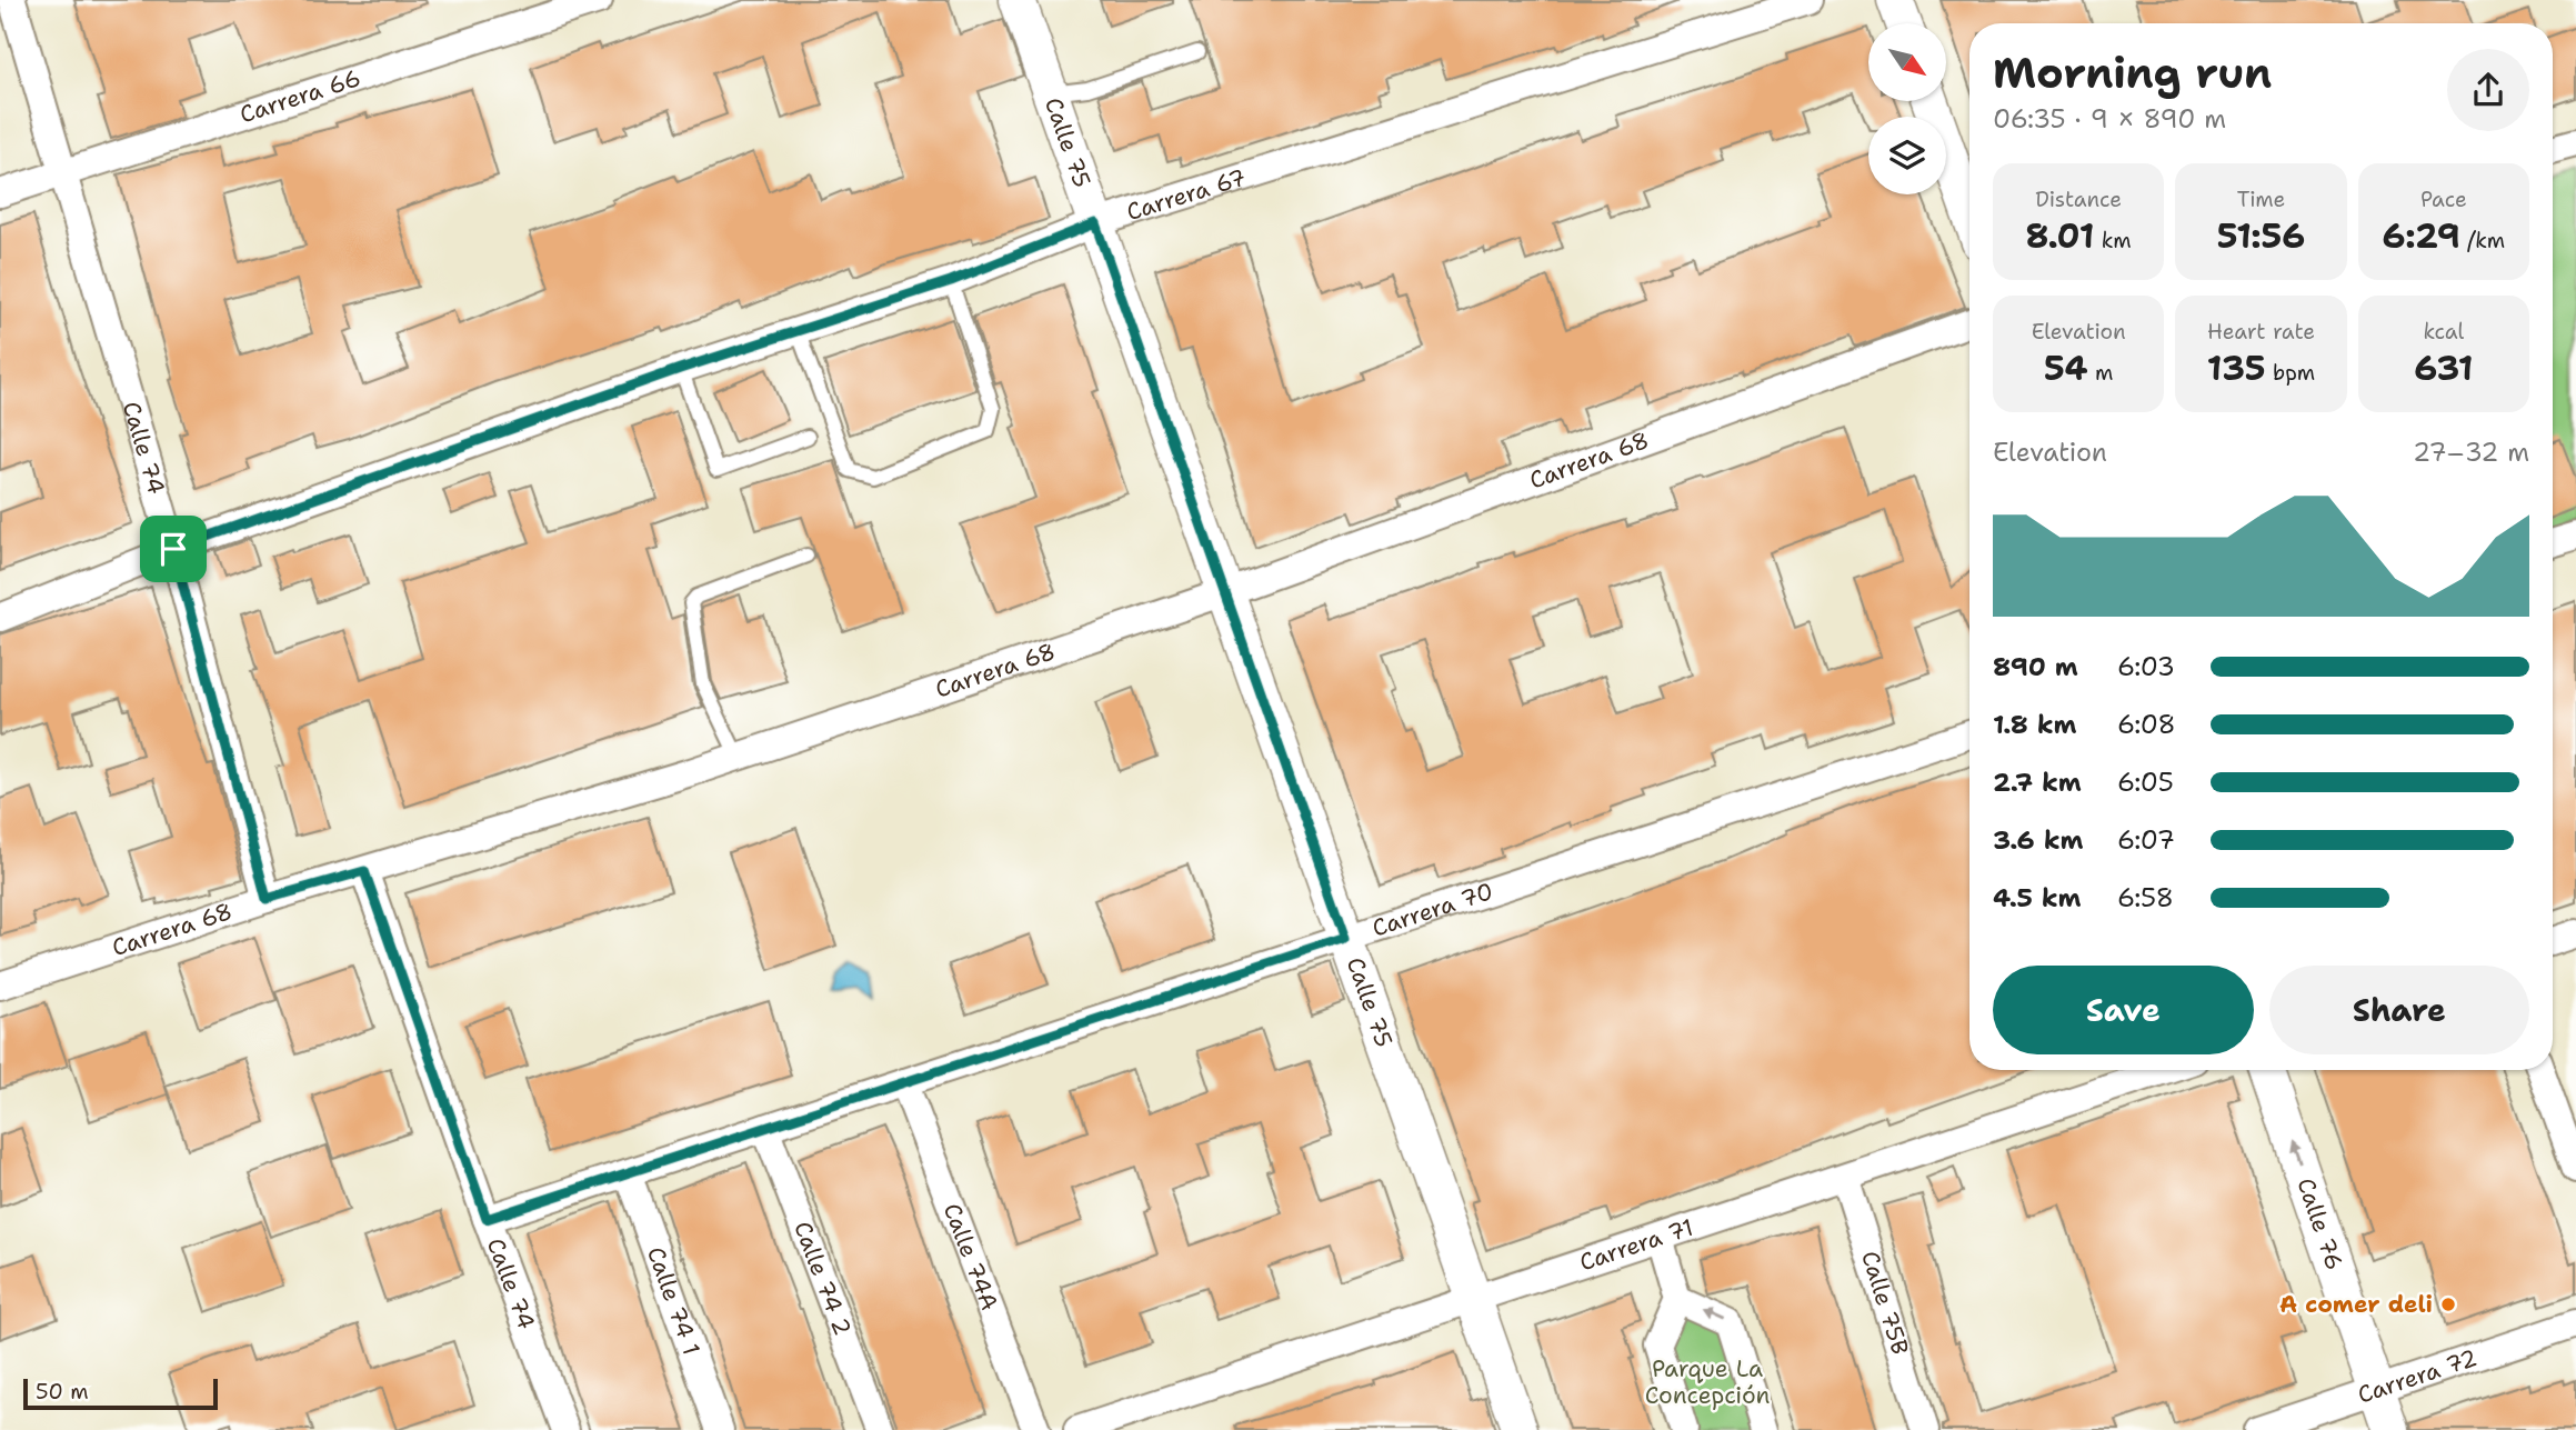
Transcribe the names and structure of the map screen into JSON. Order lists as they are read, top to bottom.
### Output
{
  "streets": {
    "street": [
      "Carrera 66",
      "Calle 75",
      "Carrera 67",
      "Calle 74",
      "Carrera 68",
      "Carrera 70",
      "Calle 76",
      "Carrera 71",
      "Calle 74A",
      "Calle 74 2",
      "Calle 74 1",
      "Calle 75B",
      "Carrera 72"
    ]
  },
  "crossings": [
    ["Carrera 66", "Calle 74"],
    ["Calle 75", "Carrera 67"],
    ["Calle 75", "Carrera 68"],
    ["Calle 75", "Carrera 70"],
    ["Calle 75", "Carrera 71"],
    ["Carrera 67", "Calle 74"],
    ["Calle 74", "Carrera 68"],
    ["Calle 74", "Carrera 70"],
    ["Carrera 70", "Calle 74A"],
    ["Carrera 70", "Calle 74 2"],
    ["Carrera 70", "Calle 74 1"],
    ["Calle 76", "Carrera 72"],
    ["Carrera 71", "Calle 75B"]
  ],
  "parks": ["Parque La Concepción"],
  "places": ["A comer deli"],
  "scale_bar": "50 m",
  "north": "bottom right",
  "page": {
    "heading": ["Morning run", "06:35 · 9 × 890 m"],
    "stats": [
      ["Distance", "8.01 km"],
      ["Time", "51:56"],
      ["Pace", "6:29 /km"],
      ["Elevation", "54 m"],
      ["Heart rate", "135 bpm"],
      ["kcal", "631"]
    ],
    "chart": ["Elevation", "27–32 m"],
    "list": [
      {
        "name": "890 m",
        "note": "6:03"
      },
      {
        "name": "1.8 km",
        "note": "6:08"
      },
      {
        "name": "2.7 km",
        "note": "6:05"
      },
      {
        "name": "3.6 km",
        "note": "6:07"
      },
      {
        "name": "4.5 km",
        "note": "6:58"
      }
    ],
    "buttons": ["Save", "Share"],
    "scale": "50 m"
  }
}
